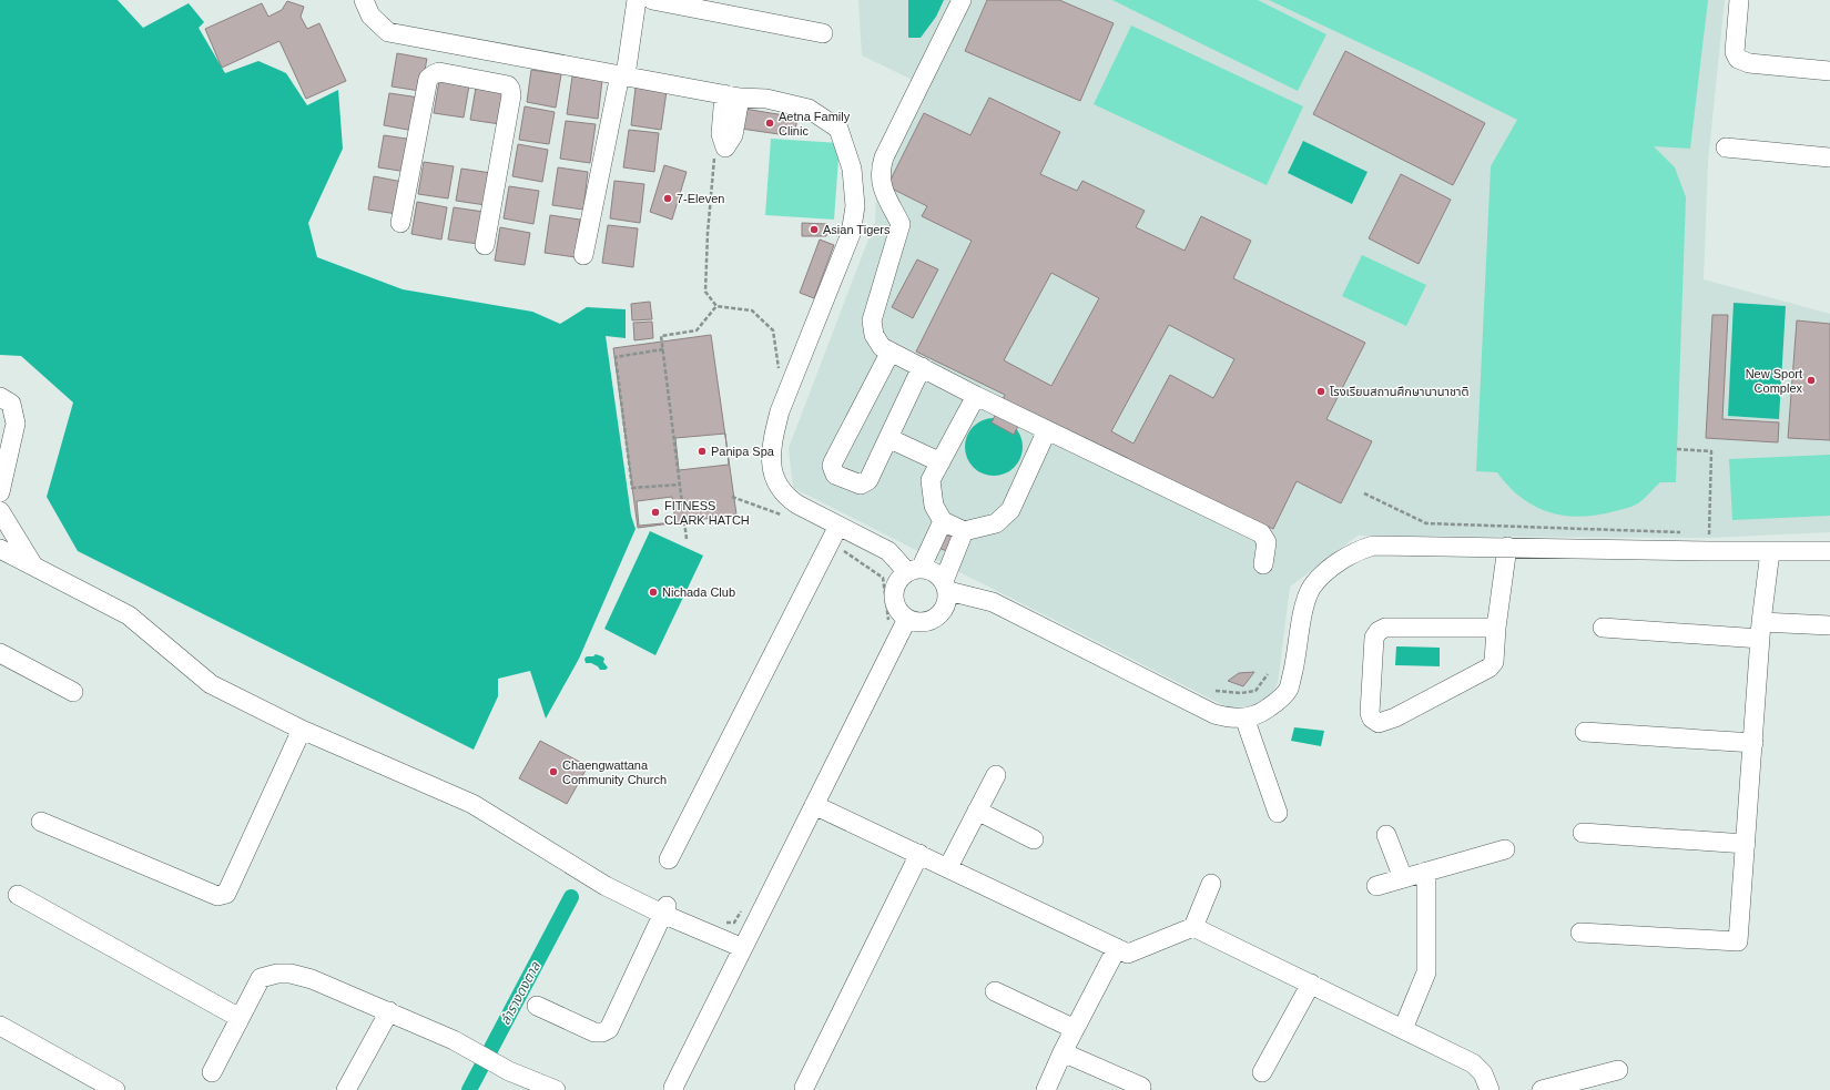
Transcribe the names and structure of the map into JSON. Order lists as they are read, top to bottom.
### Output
{
  "water": ["ลำรางดงตาล"],
  "places": [
    "Aetna Family Clinic",
    "7-Eleven",
    "Asian Tigers",
    "New Sport Complex",
    "โรงเรียนสถานศึกษานานาชาติ",
    "Panipa Spa",
    "FITNESS CLARK HATCH",
    "Nichada Club",
    "Chaengwattana Community Church"
  ]
}
